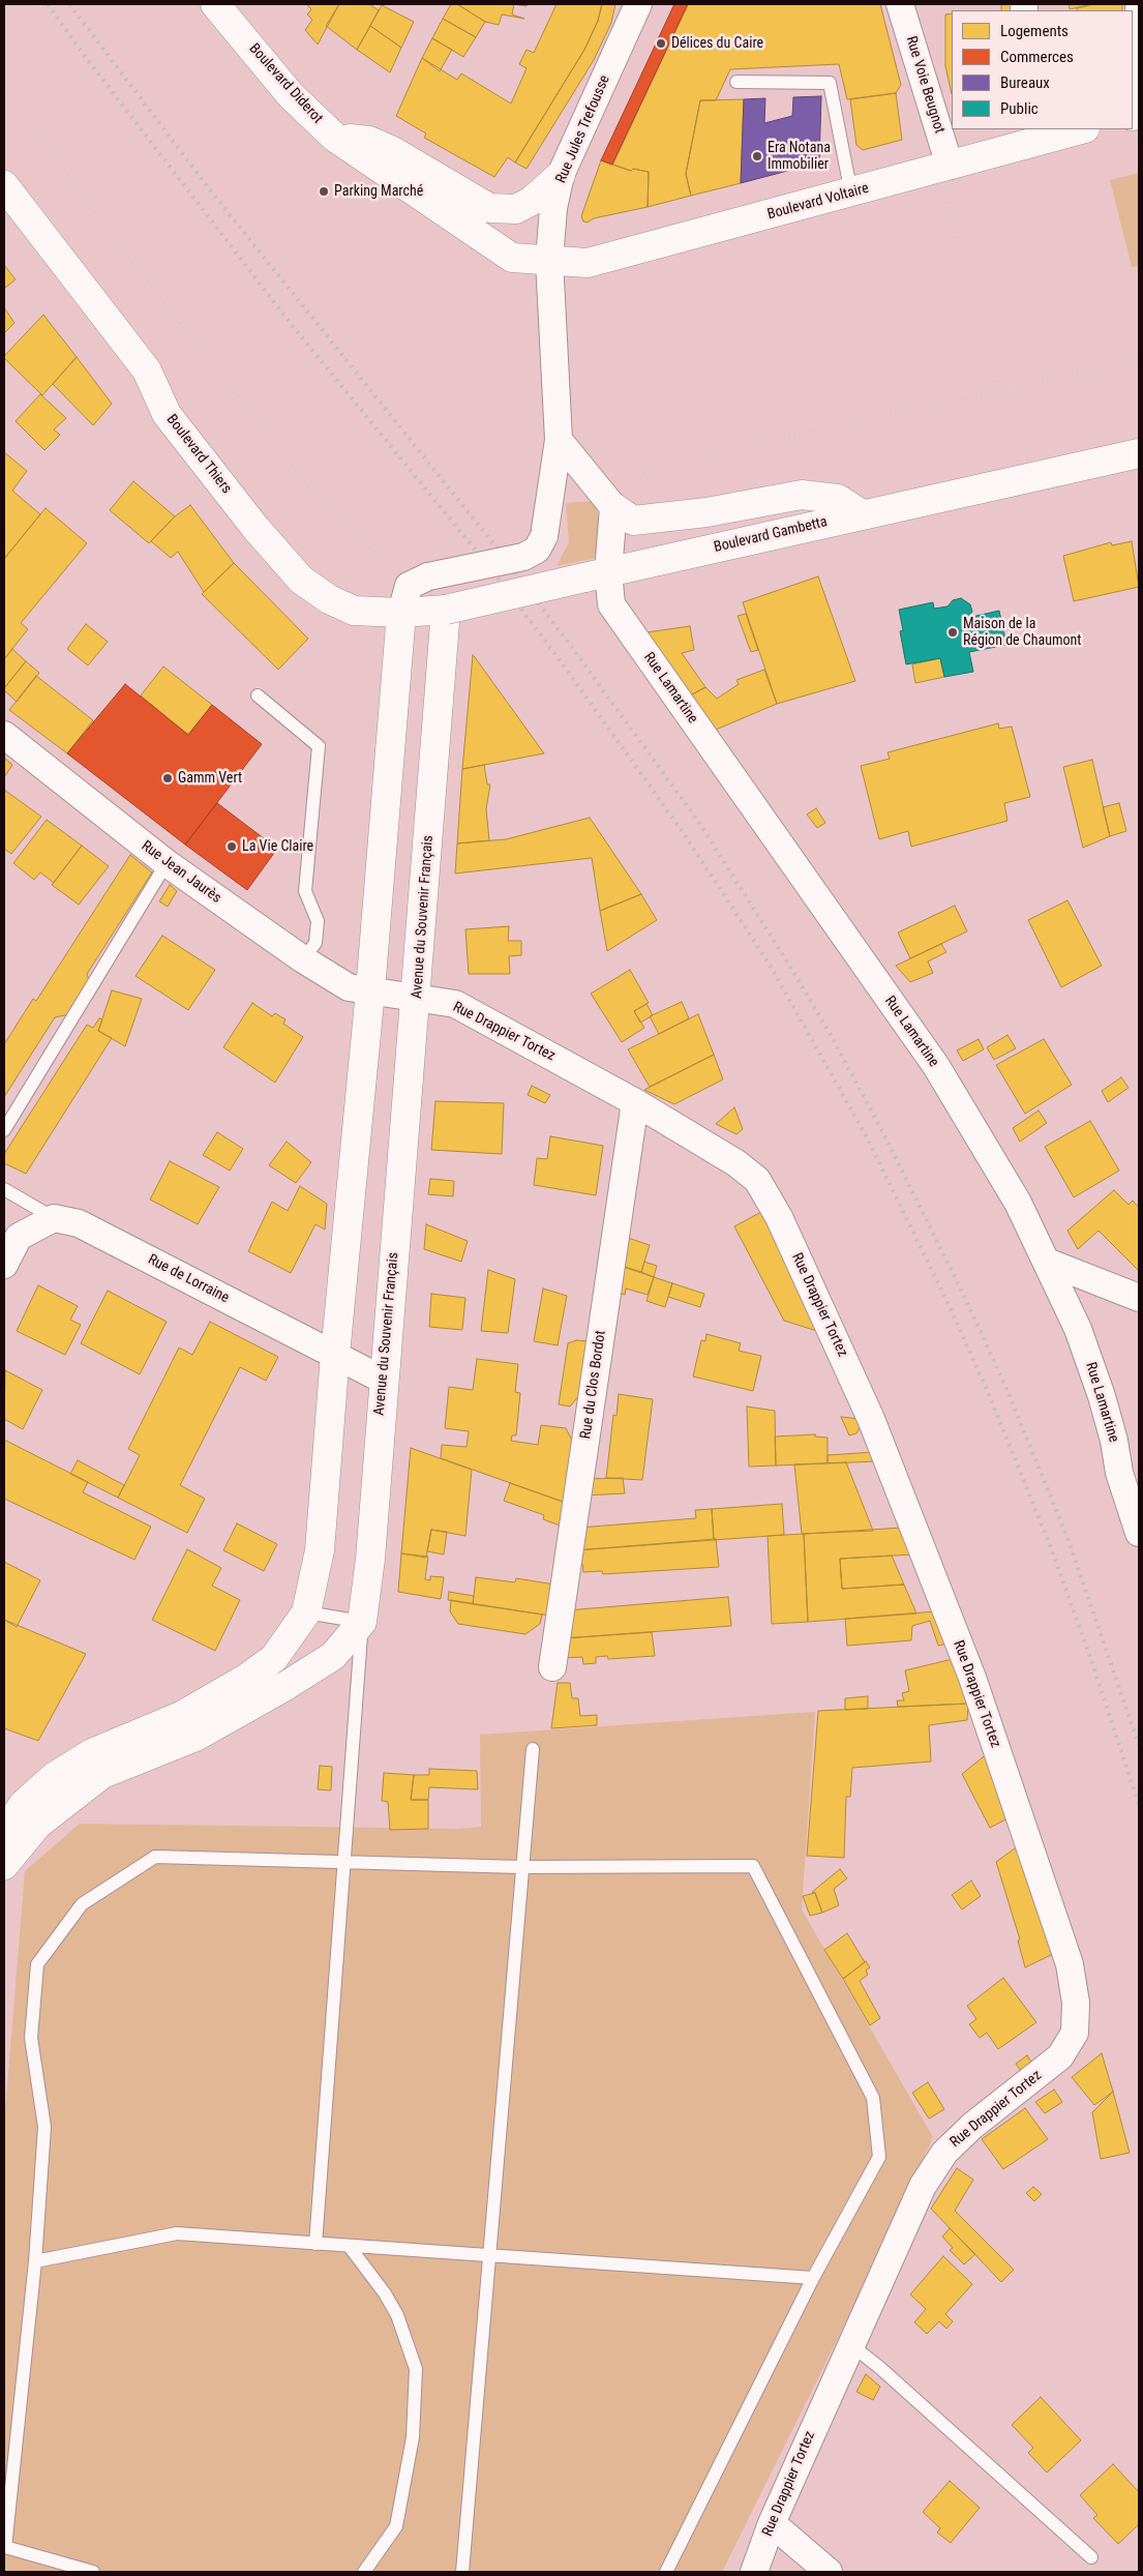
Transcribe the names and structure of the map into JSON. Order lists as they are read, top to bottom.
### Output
{
  "streets": {
    "main road": [
      "Boulevard Diderot",
      "Boulevard Voltaire",
      "Boulevard Thiers",
      "Boulevard Gambetta",
      "Avenue du Souvenir Français"
    ],
    "street": [
      "Rue Voie Beugnot",
      "Rue Jules Trefousse",
      "Rue Lamartine",
      "Rue Jean Jaurès",
      "Rue Drappier Tortez",
      "Rue de Lorraine",
      "Rue du Clos Bordot"
    ]
  },
  "crossings": [
    ["Boulevard Diderot", "Rue Jules Trefousse"],
    ["Boulevard Diderot", "Boulevard Voltaire"],
    ["Rue Voie Beugnot", "Boulevard Voltaire"],
    ["Rue Jules Trefousse", "Boulevard Voltaire"],
    ["Rue Jules Trefousse", "Boulevard Thiers"],
    ["Rue Jules Trefousse", "Boulevard Gambetta"],
    ["Boulevard Thiers", "Boulevard Gambetta"],
    ["Boulevard Gambetta", "Rue Lamartine"],
    ["Boulevard Gambetta", "Avenue du Souvenir Français"],
    ["Rue Jean Jaurès", "Rue Drappier Tortez"],
    ["Avenue du Souvenir Français", "Rue Drappier Tortez"],
    ["Avenue du Souvenir Français", "Rue de Lorraine"],
    ["Rue Drappier Tortez", "Rue du Clos Bordot"]
  ],
  "places": [
    "Délices du Caire",
    "Era Notana Immobilier",
    "Parking Marché",
    "Maison de la Région de Chaumont",
    "Gamm Vert",
    "La Vie Claire"
  ],
  "legend": [
    "Logements",
    "Commerces",
    "Bureaux",
    "Public"
  ]
}
